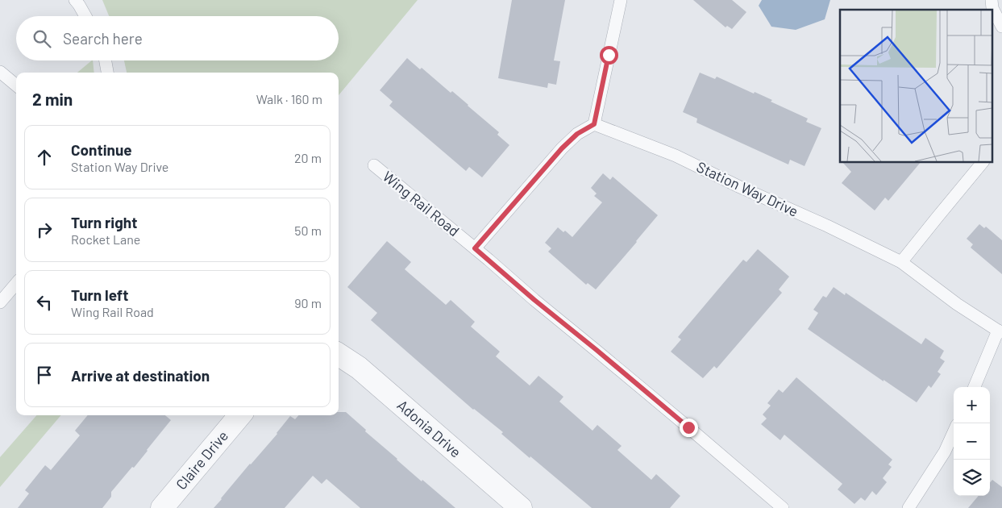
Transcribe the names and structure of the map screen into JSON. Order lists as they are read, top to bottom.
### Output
{
  "streets": {
    "street": ["Adonia Drive", "Claire Drive"],
    "lane": ["Station Way Drive", "Wing Rail Road"]
  },
  "page": {
    "search": "Search here",
    "heading": ["2 min", "Walk · 160 m"],
    "list": [
      ["Continue", "Station Way Drive", "20 m"],
      ["Turn right", "Rocket Lane", "50 m"],
      ["Turn left", "Wing Rail Road", "90 m"],
      "Arrive at destination"
    ],
    "map_buttons": ["+", "−"]
  }
}
